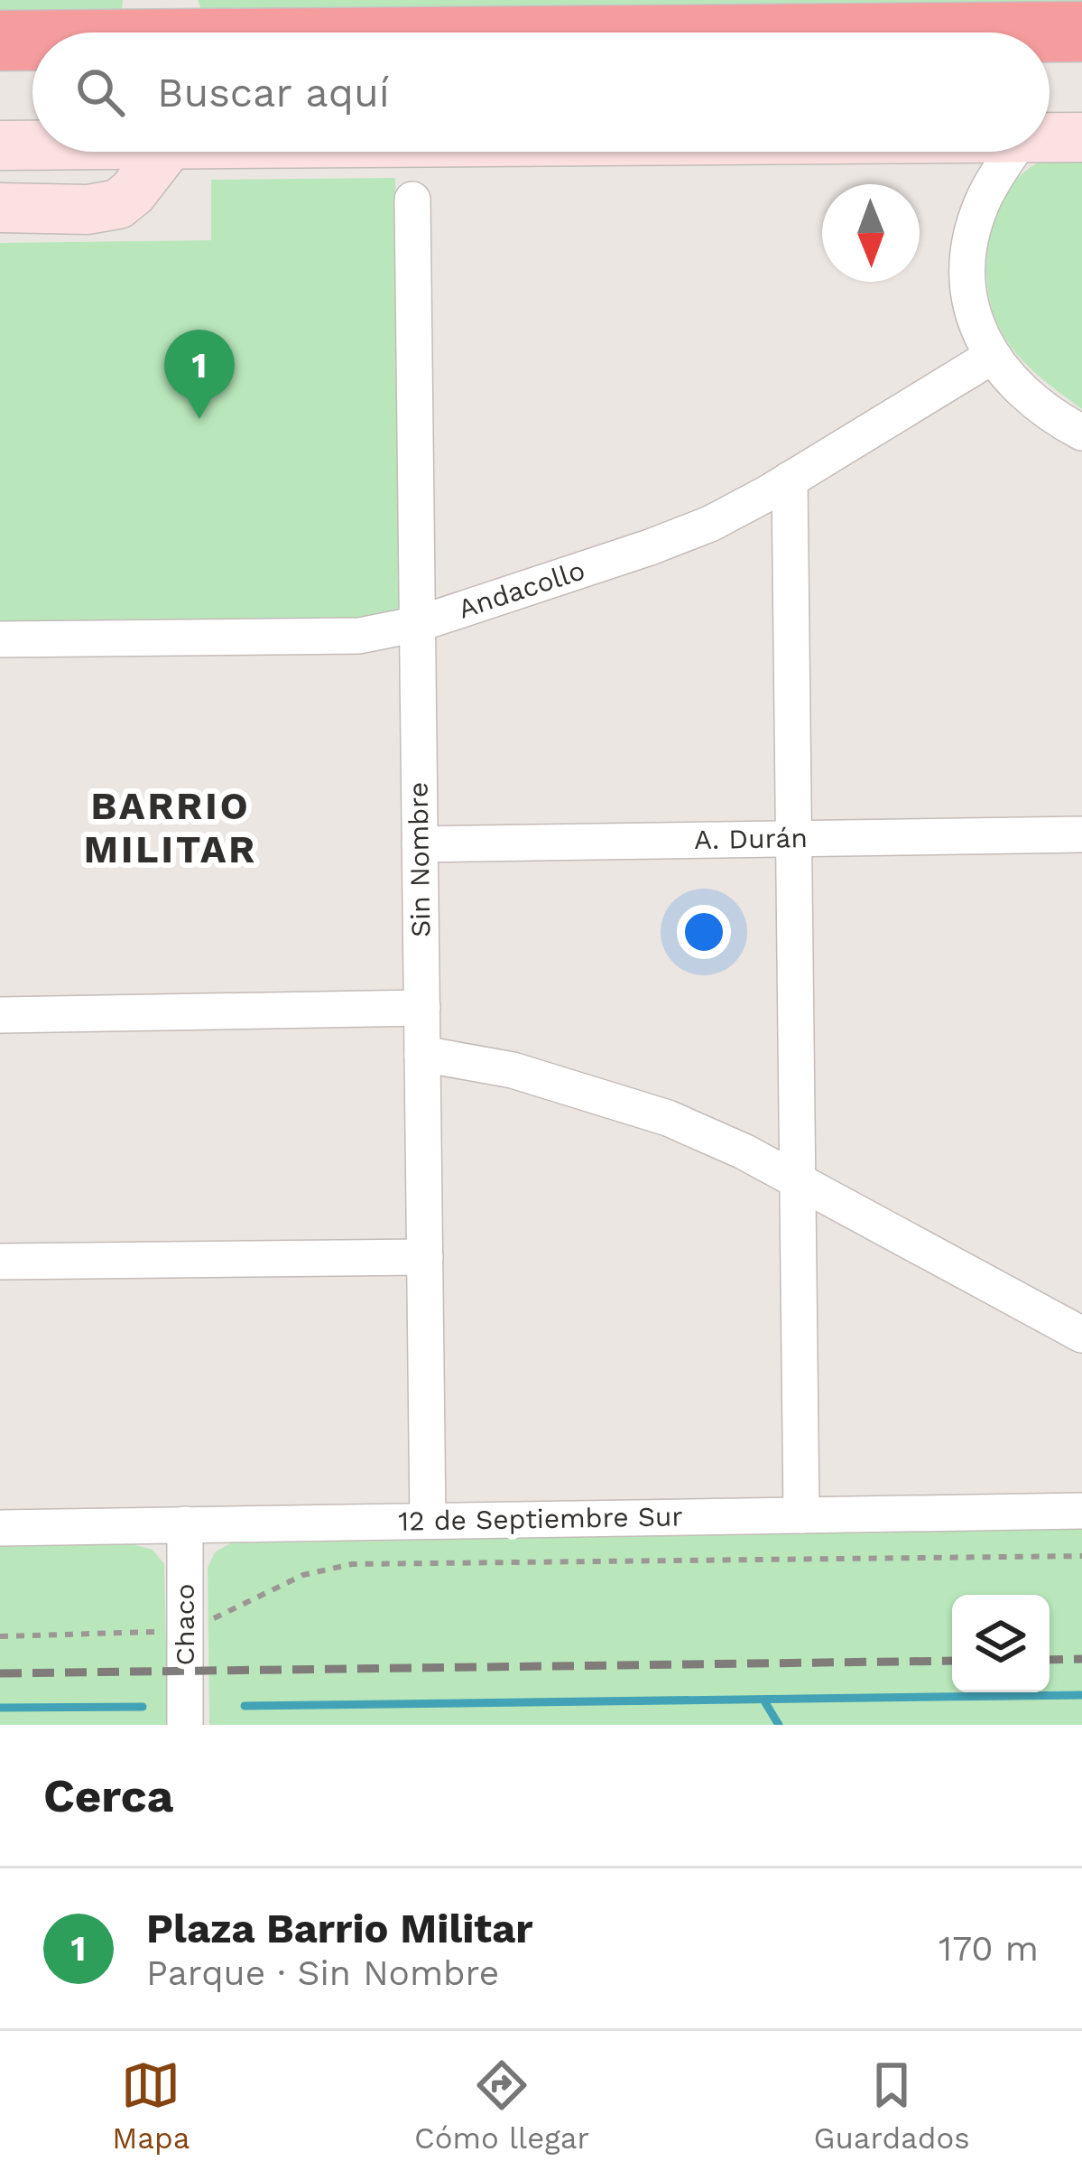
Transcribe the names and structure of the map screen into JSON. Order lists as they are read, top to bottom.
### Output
{
  "streets": {
    "street": [
      "Andacollo",
      "A. Durán",
      "Sin Nombre",
      "12 de Septiembre Sur",
      "Chaco"
    ]
  },
  "crossings": [
    ["Andacollo", "Sin Nombre"],
    ["A. Durán", "Sin Nombre"],
    ["Sin Nombre", "12 de Septiembre Sur"],
    ["12 de Septiembre Sur", "Chaco"]
  ],
  "districts": ["BARRIO MILITAR"],
  "north": "bottom",
  "page": {
    "search": "Buscar aquí",
    "pins": "1",
    "heading": "Cerca",
    "list": [
      {
        "mark": "1",
        "name": "Plaza Barrio Militar",
        "note": "Parque · Sin Nombre",
        "value": "170 m"
      }
    ],
    "nav": ["Mapa", "Cómo llegar", "Guardados"]
  }
}
